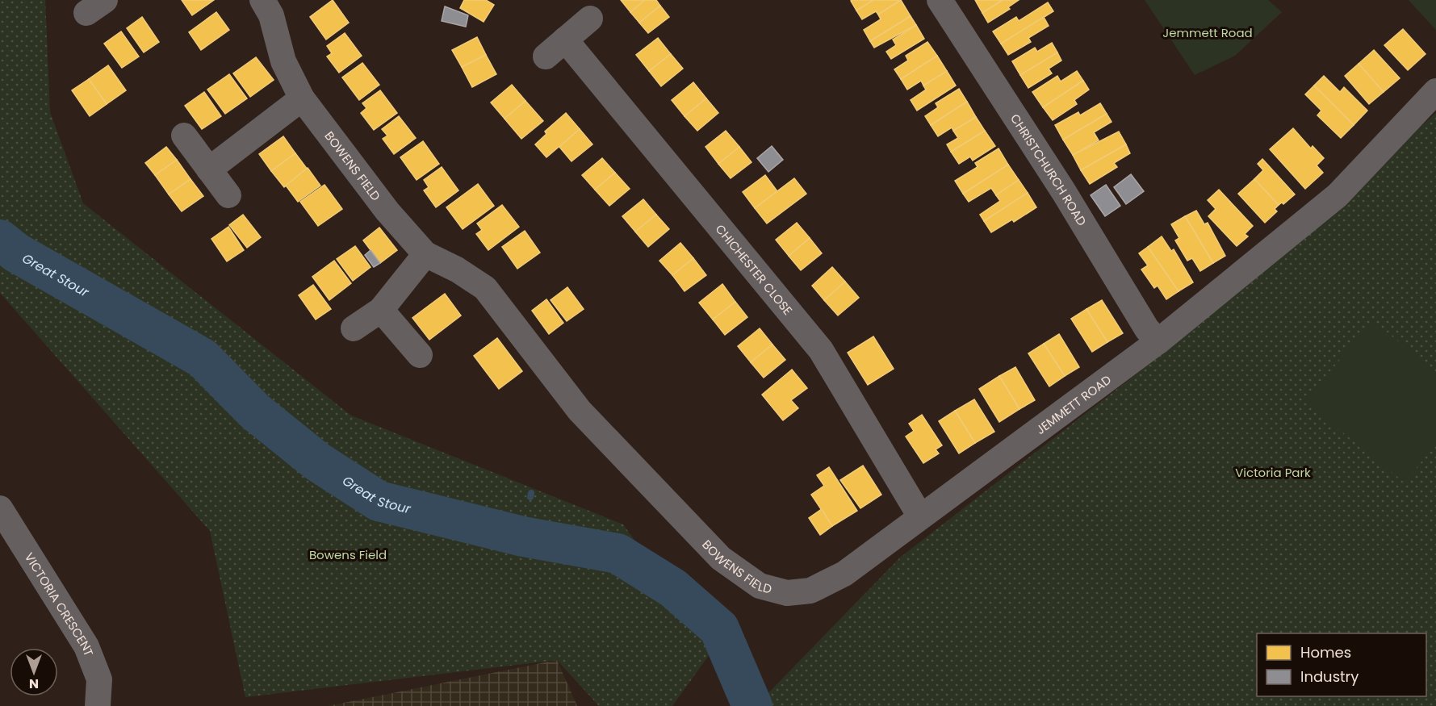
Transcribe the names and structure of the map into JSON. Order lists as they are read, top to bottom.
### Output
{
  "streets": {
    "street": [
      "BOWENS FIELD",
      "CHRISTCHURCH ROAD",
      "CHICHESTER CLOSE",
      "JEMMETT ROAD",
      "VICTORIA CRESCENT"
    ]
  },
  "crossings": [
    ["BOWENS FIELD", "CHICHESTER CLOSE"],
    ["BOWENS FIELD", "JEMMETT ROAD"],
    ["CHRISTCHURCH ROAD", "JEMMETT ROAD"],
    ["CHICHESTER CLOSE", "JEMMETT ROAD"]
  ],
  "water": ["Great Stour"],
  "parks": ["Jemmett Road", "Victoria Park", "Bowens Field"],
  "legend": ["Homes", "Industry"],
  "north": "bottom"
}
